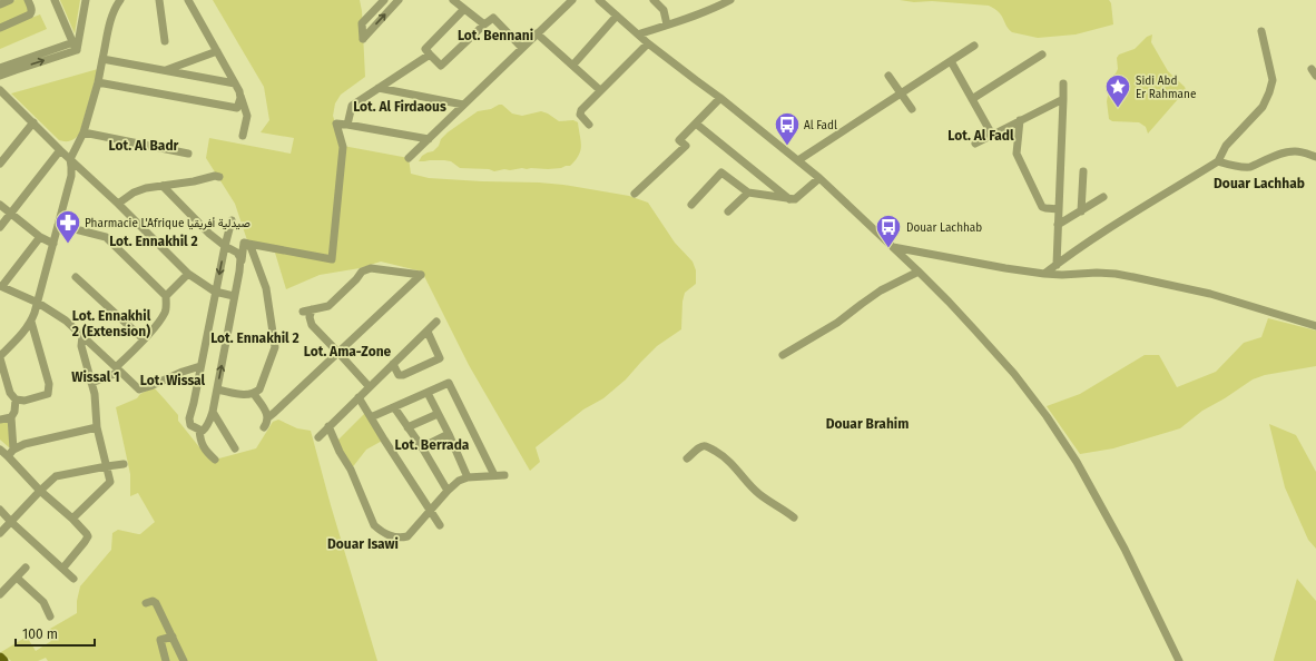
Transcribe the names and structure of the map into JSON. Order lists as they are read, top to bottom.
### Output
{
  "districts": [
    "Lot. Bennani",
    "Lot. Al Firdaous",
    "Lot. Al Fadl",
    "Lot. Al Badr",
    "Douar Lachhab",
    "Lot. Ennakhil 2",
    "Lot. Ennakhil 2 (Extension)",
    "Lot. Ennakhil 2",
    "Lot. Ama-Zone",
    "Wissal 1",
    "Lot. Wissal",
    "Douar Brahim",
    "Lot. Berrada",
    "Douar Isawi"
  ],
  "places": {
    "place": ["Sidi Abd Er Rahmane"],
    "bus stop": ["Al Fadl", "Douar Lachhab"],
    "pharmacy": ["Pharmacie L'Afrique صيدلية أفريقيا"]
  },
  "scale_bar": "100 m"
}
